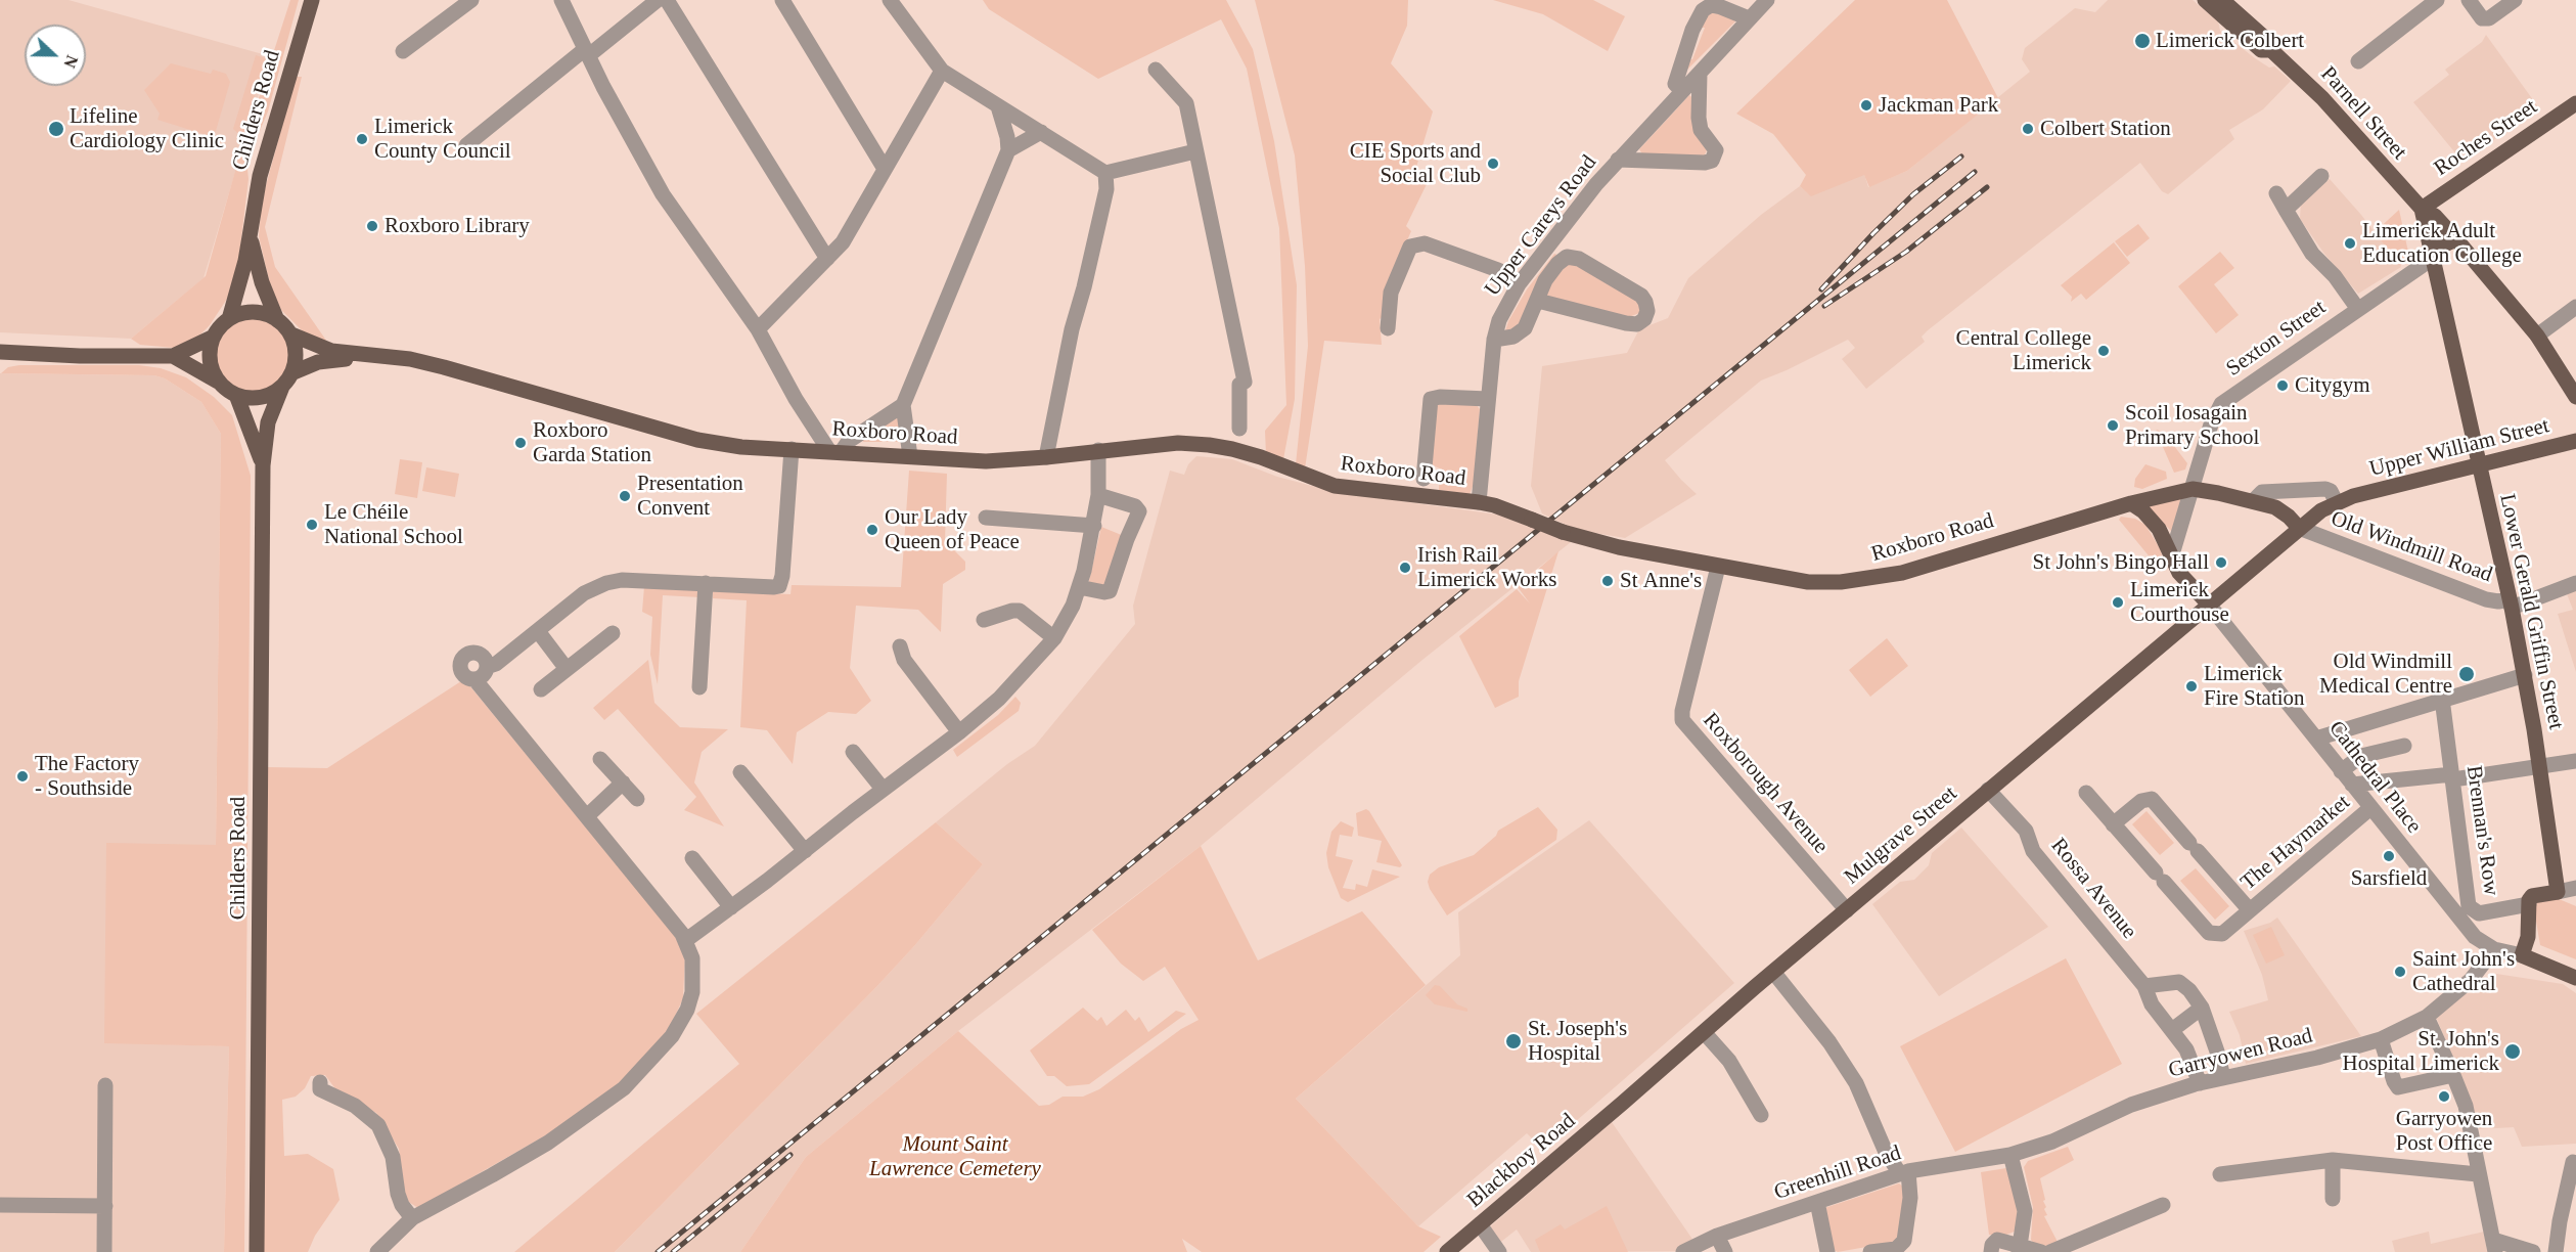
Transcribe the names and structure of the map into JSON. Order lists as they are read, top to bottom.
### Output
{
  "streets": {
    "main road": [
      "Childers Road",
      "Parnell Street",
      "Roches Street",
      "Roxboro Road",
      "Upper William Street",
      "Lower Gerald Griffin Street",
      "Mulgrave Street",
      "Blackboy Road"
    ],
    "street": [
      "Upper Careys Road",
      "Sexton Street",
      "Old Windmill Road",
      "Cathedral Place",
      "Roxborough Avenue",
      "Brennan's Row",
      "The Haymarket",
      "Rossa Avenue",
      "Garryowen Road",
      "Greenhill Road"
    ]
  },
  "crossings": [
    ["Childers Road", "Roxboro Road"],
    ["Parnell Street", "Roches Street"],
    ["Parnell Street", "Lower Gerald Griffin Street"],
    ["Roches Street", "Lower Gerald Griffin Street"],
    ["Upper Careys Road", "Roxboro Road"],
    ["Sexton Street", "Roxboro Road"],
    ["Sexton Street", "Lower Gerald Griffin Street"],
    ["Roxboro Road", "Upper William Street"],
    ["Roxboro Road", "Old Windmill Road"],
    ["Roxboro Road", "Roxborough Avenue"],
    ["Roxboro Road", "Mulgrave Street"],
    ["Upper William Street", "Old Windmill Road"],
    ["Upper William Street", "Lower Gerald Griffin Street"],
    ["Upper William Street", "Mulgrave Street"],
    ["Old Windmill Road", "Lower Gerald Griffin Street"],
    ["Old Windmill Road", "Mulgrave Street"],
    ["Cathedral Place", "Mulgrave Street"],
    ["Cathedral Place", "The Haymarket"],
    ["Cathedral Place", "Garryowen Road"],
    ["Roxborough Avenue", "Mulgrave Street"],
    ["Mulgrave Street", "Rossa Avenue"],
    ["Mulgrave Street", "Blackboy Road"],
    ["Rossa Avenue", "Garryowen Road"],
    ["Garryowen Road", "Greenhill Road"]
  ],
  "parks": ["Mount Saint Lawrence Cemetery"],
  "places": [
    "Limerick Colbert",
    "Jackman Park",
    "Lifeline Cardiology Clinic",
    "Colbert Station",
    "Limerick County Council",
    "CIE Sports and Social Club",
    "Roxboro Library",
    "Limerick Adult Education College",
    "Central College Limerick",
    "Citygym",
    "Scoil Iosagain Primary School",
    "Roxboro Garda Station",
    "Presentation Convent",
    "Le Chéile National School",
    "Our Lady Queen of Peace",
    "St John's Bingo Hall",
    "Irish Rail Limerick Works",
    "St Anne's",
    "Limerick Courthouse",
    "Old Windmill Medical Centre",
    "Limerick Fire Station",
    "The Factory - Southside",
    "Sarsfield",
    "Saint John's Cathedral",
    "St. Joseph's Hospital",
    "St. John's Hospital Limerick",
    "Garryowen Post Office"
  ],
  "north": "right"
}
